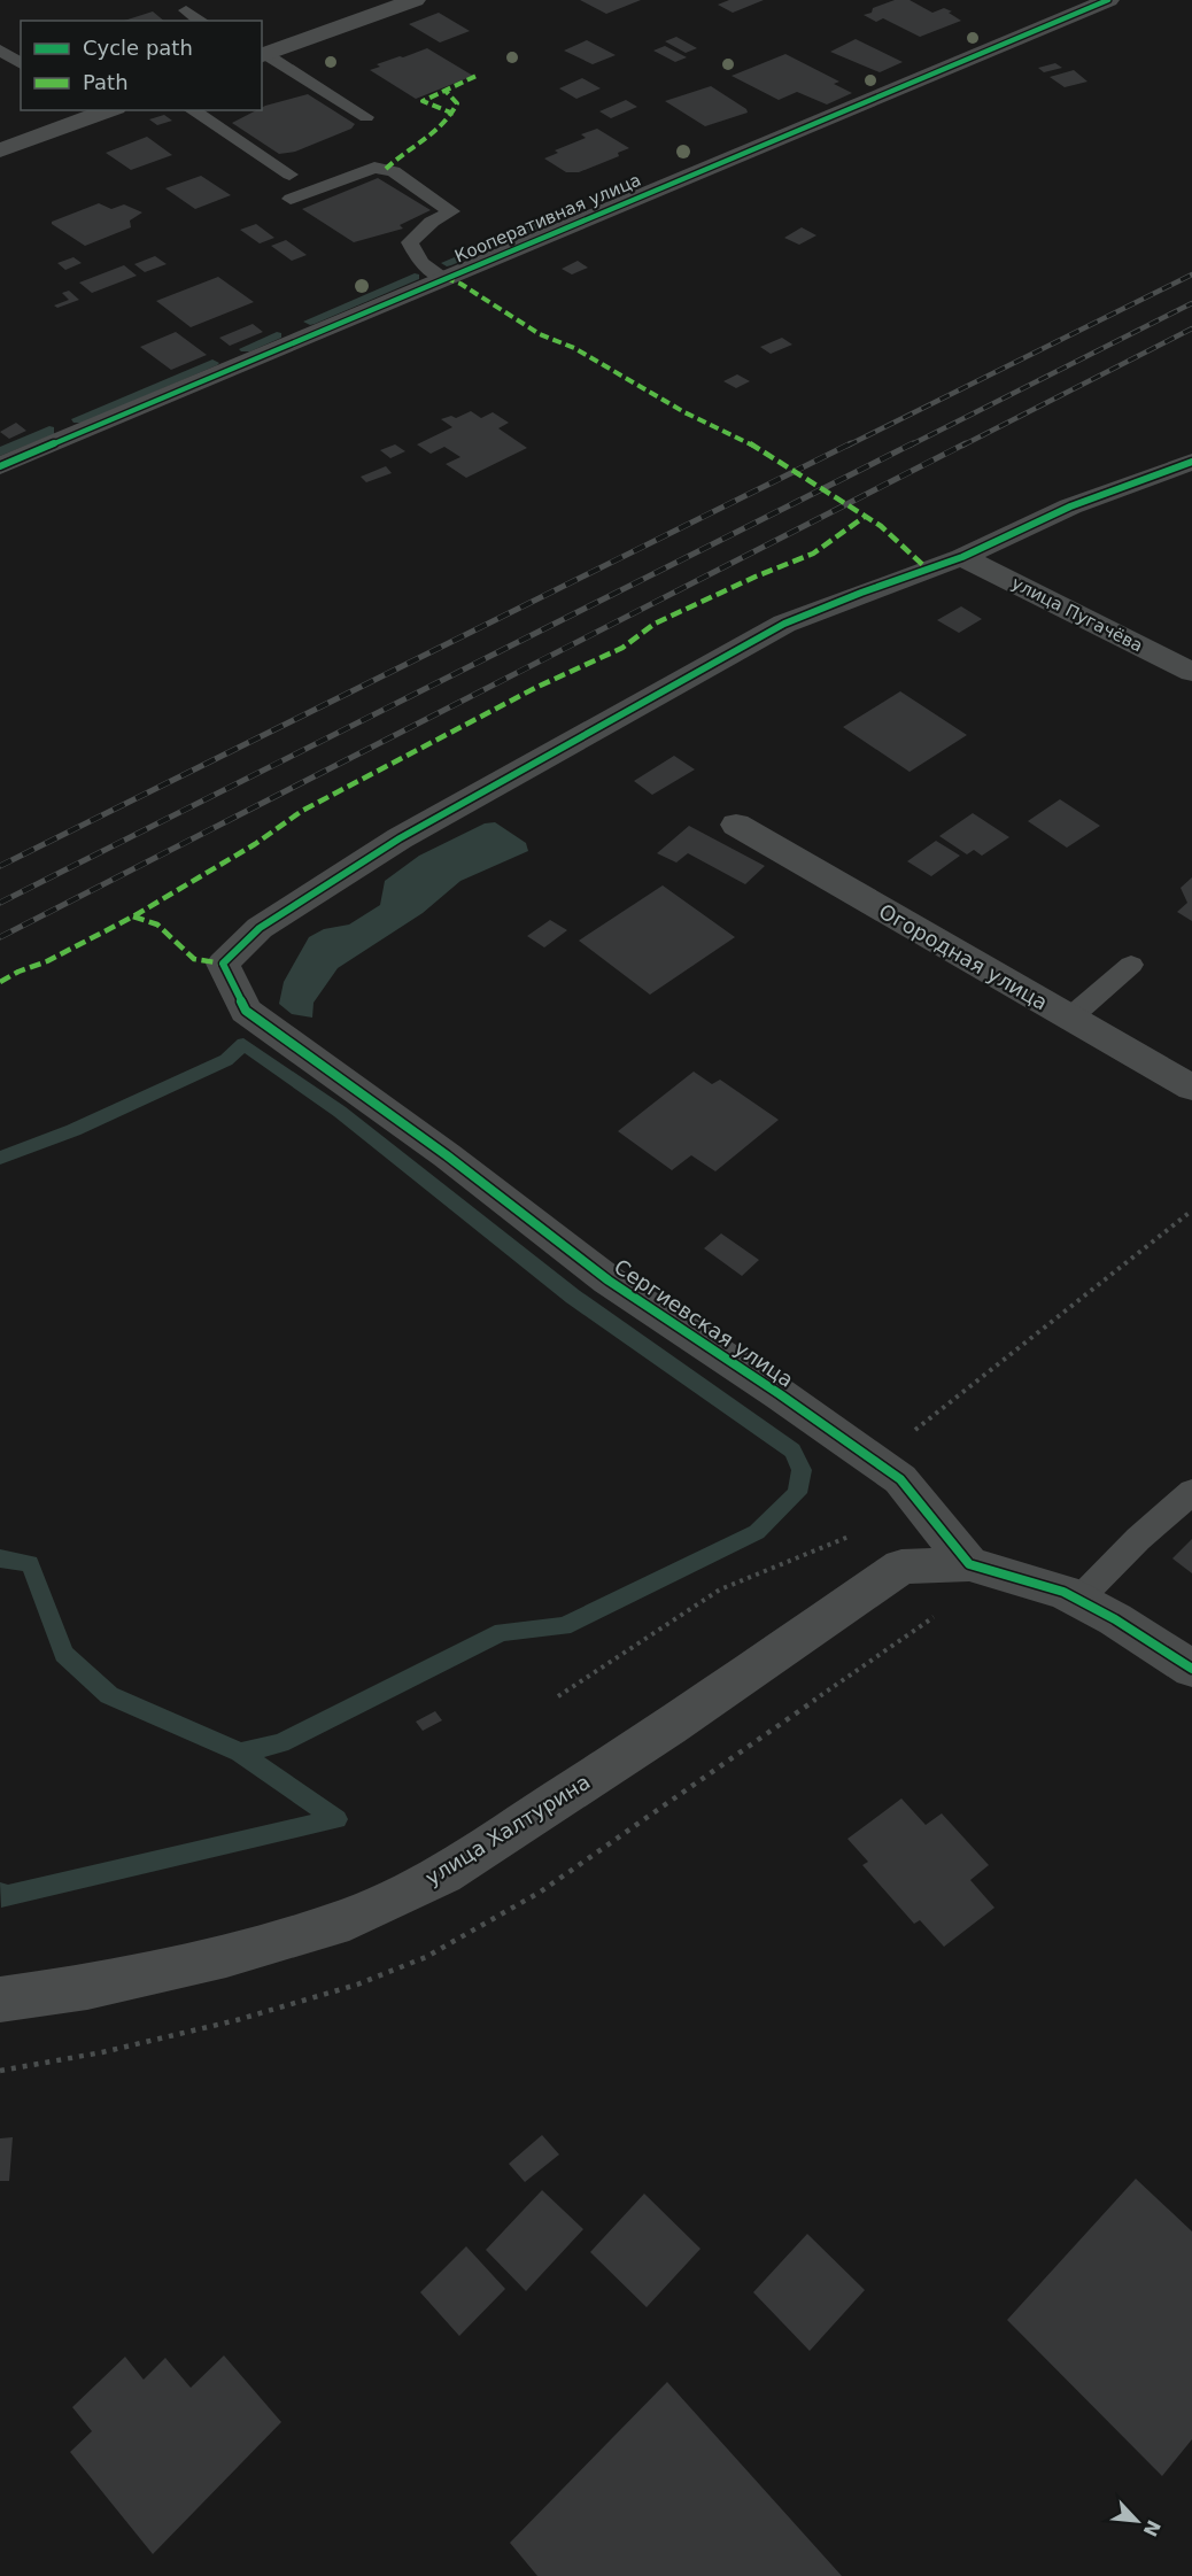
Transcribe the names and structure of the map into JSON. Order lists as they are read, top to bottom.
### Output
{
  "streets": {
    "street": [
      "Кооперативная улица",
      "улица Пугачёва",
      "Огородная улица",
      "Сергиевская улица",
      "улица Халтурина"
    ]
  },
  "crossings": [
    ["улица Пугачёва", "Сергиевская улица"],
    ["Сергиевская улица", "улица Халтурина"]
  ],
  "legend": ["Cycle path", "Path"],
  "north": "bottom right"
}
